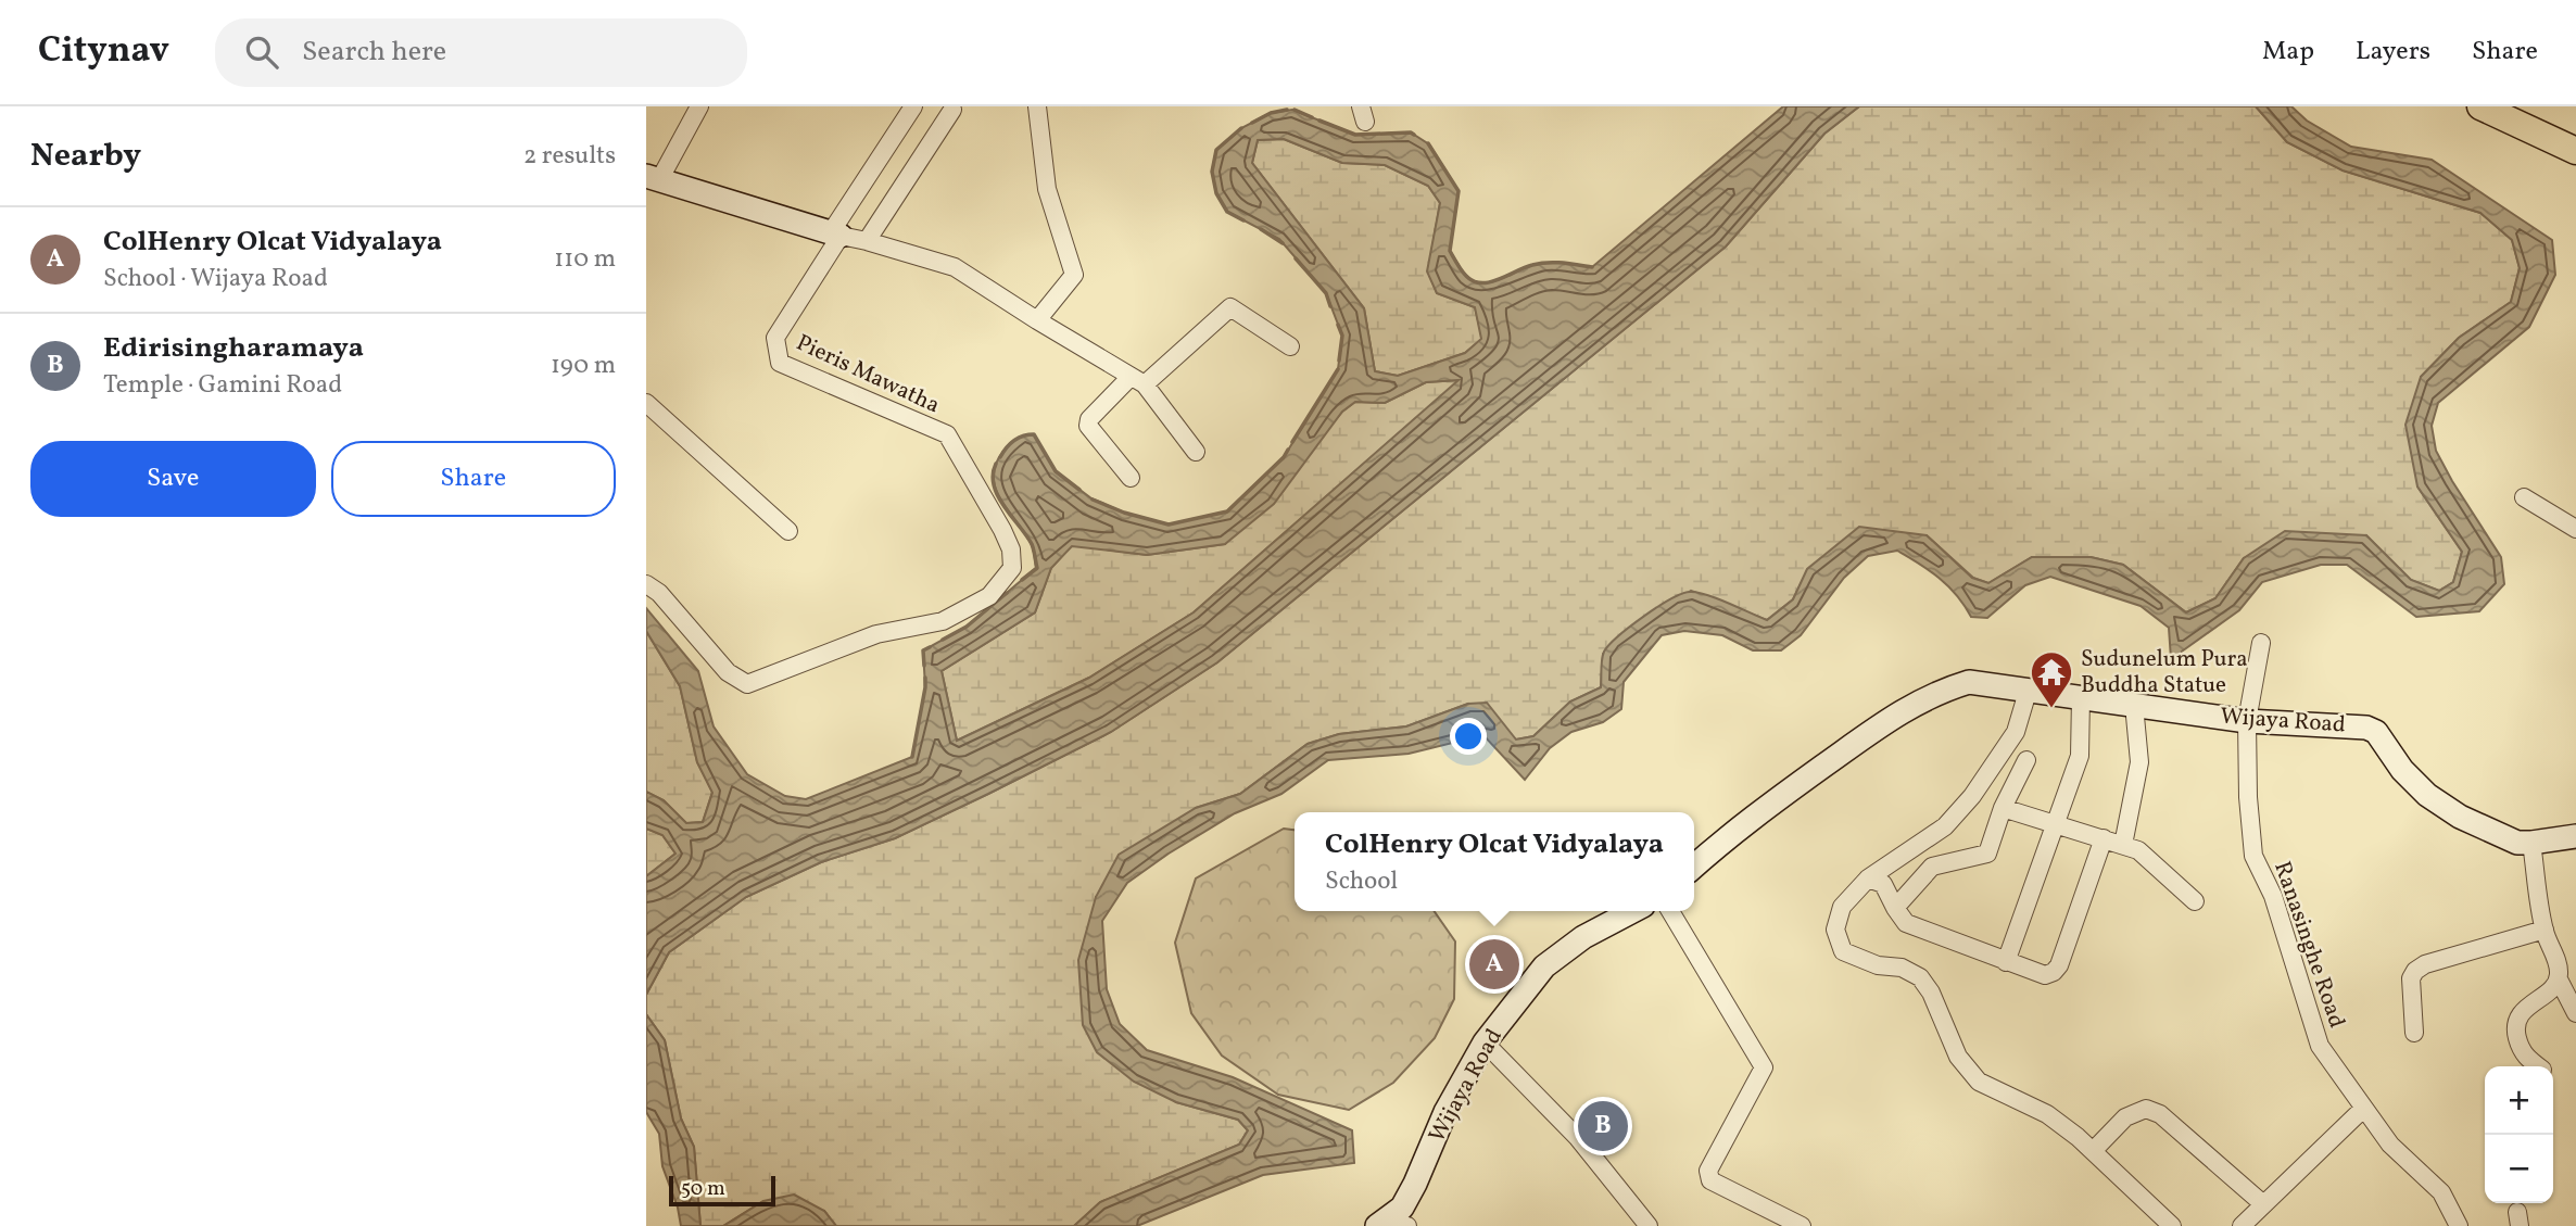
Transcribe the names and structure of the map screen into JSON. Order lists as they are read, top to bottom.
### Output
{
  "streets": {
    "street": ["Pieris Mawatha", "Wijaya Road", "Ranasinghe Road"]
  },
  "crossings": [
    ["Wijaya Road", "Ranasinghe Road"]
  ],
  "places": {
    "temple": ["Sudunelum Pura Buddha Statue"]
  },
  "scale_bar": "50 m",
  "page": {
    "header": "Citynav",
    "search": "Search here",
    "nav": ["Map", "Layers", "Share"],
    "heading": ["Nearby", "2 results"],
    "list": [
      {
        "mark": "A",
        "name": "ColHenry Olcat Vidyalaya",
        "note": "School · Wijaya Road",
        "value": "110 m"
      },
      {
        "mark": "B",
        "name": "Edirisingharamaya",
        "note": "Temple · Gamini Road",
        "value": "190 m"
      }
    ],
    "buttons": ["Save", "Share"],
    "popup": ["ColHenry Olcat Vidyalaya", "School"],
    "pins": ["A", "B"],
    "map_buttons": ["+", "−"],
    "scale": "50 m"
  }
}
